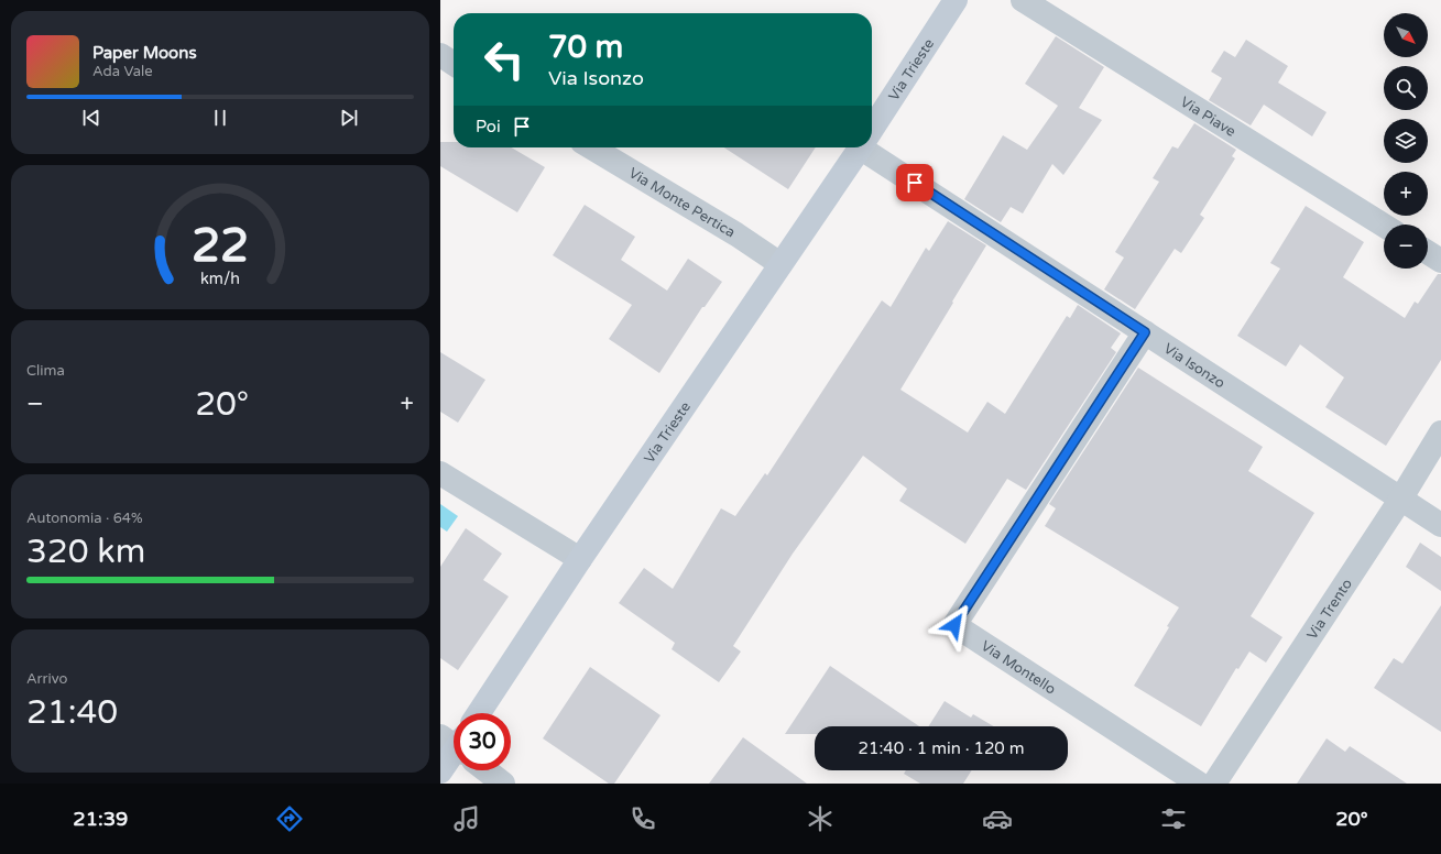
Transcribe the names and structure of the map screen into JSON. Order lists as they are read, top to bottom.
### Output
{
  "streets": {
    "street": [
      "Via Trieste",
      "Via Piave",
      "Via Monte Pertica",
      "Via Isonzo",
      "Via Trento",
      "Via Montello"
    ]
  },
  "crossings": [
    ["Via Trieste", "Via Monte Pertica"],
    ["Via Isonzo", "Via Trento"],
    ["Via Isonzo", "Via Montello"]
  ],
  "north": "bottom right",
  "page": {
    "map_buttons": ["+", "−"],
    "turn": ["70 m", "Via Isonzo"],
    "song": ["Paper Moons", "Ada Vale"],
    "then": "Poi",
    "tile": [
      "Clima",
      ["Autonomia · 64%", "320 km"],
      ["Arrivo", "21:40"]
    ],
    "heat": ["−", "20°", "+"],
    "limit": "30",
    "trip": "21:40 · 1 min · 120 m",
    "tabs": ["21:39", "20°"],
    "gauge": ["22", "km/h"]
  }
}
